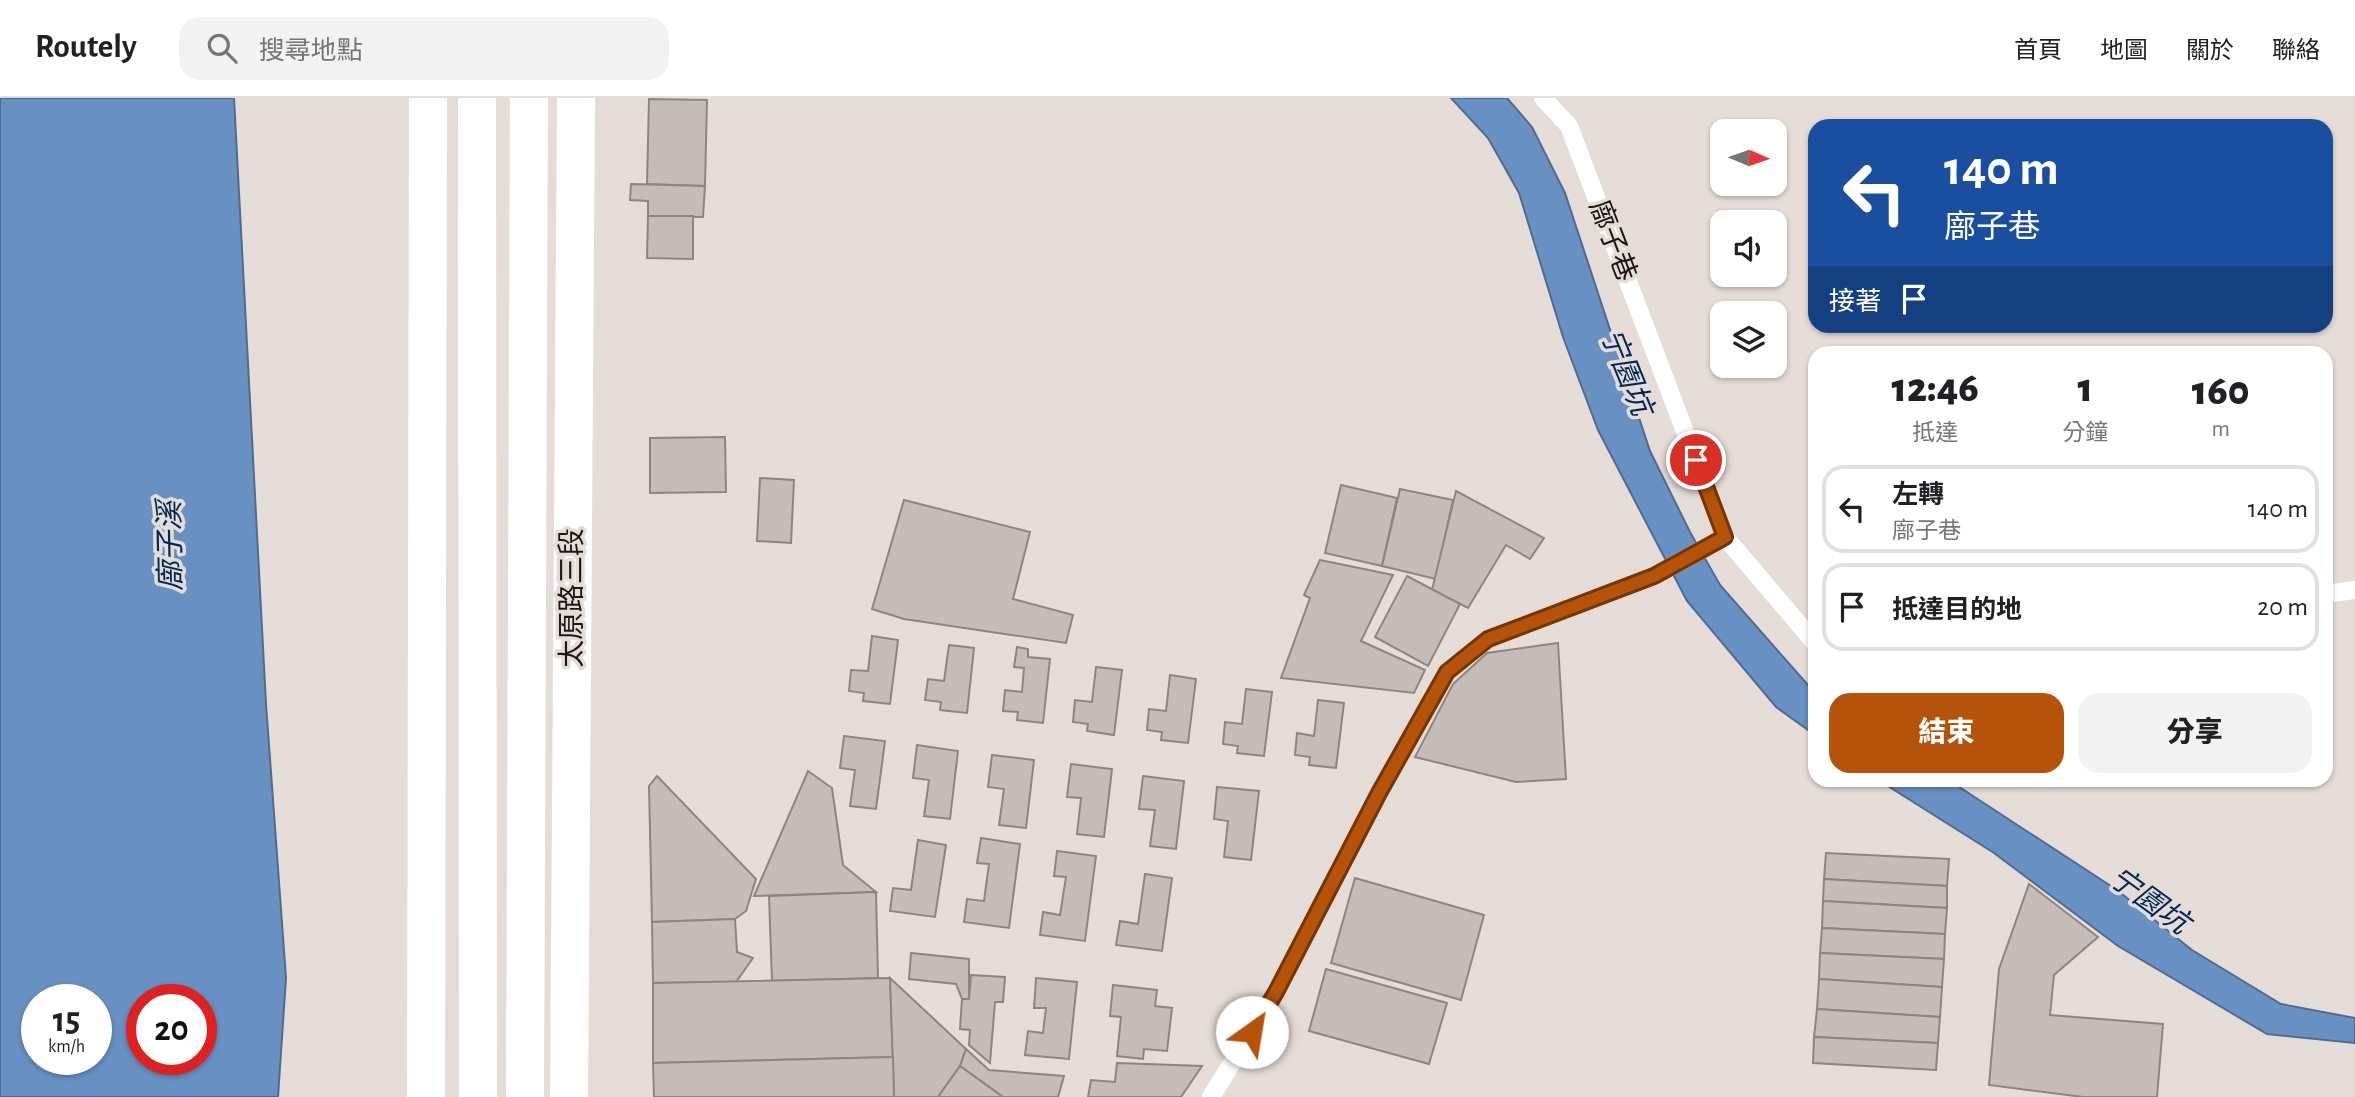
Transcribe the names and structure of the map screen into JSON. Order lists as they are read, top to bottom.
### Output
{
  "streets": {
    "main road": ["太原路三段"],
    "lane": ["廍子巷"]
  },
  "water": ["宁園坑", "廍子溪"],
  "north": "right",
  "page": {
    "header": "Routely",
    "search": "搜尋地點",
    "nav": [
      "首頁",
      "地圖",
      "關於",
      "聯絡"
    ],
    "turn": ["140 m", "廍子巷"],
    "then": "接著",
    "eta": [
      "12:46",
      "抵達",
      "1",
      "分鐘",
      "160",
      "m"
    ],
    "list": [
      {
        "name": "左轉",
        "note": "廍子巷",
        "value": "140 m"
      },
      {
        "name": "抵達目的地",
        "value": "20 m"
      }
    ],
    "buttons": ["結束", "分享"],
    "speed": "15 km/h",
    "limit": "20"
  }
}
